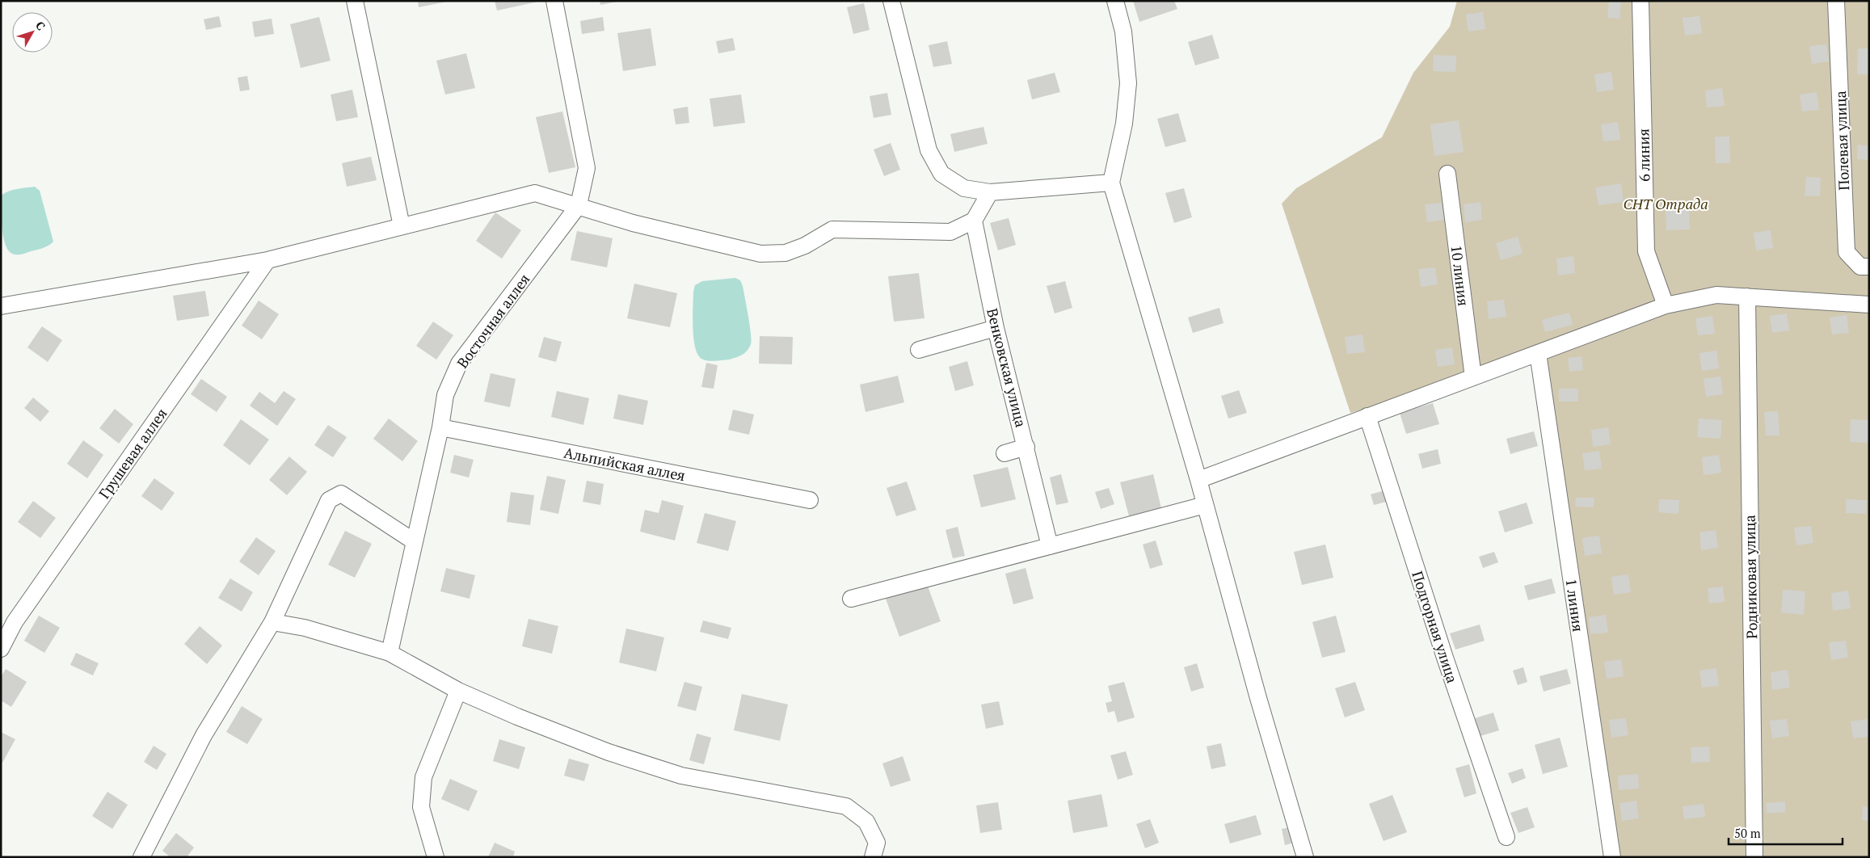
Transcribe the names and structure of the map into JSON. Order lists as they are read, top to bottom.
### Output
{
  "streets": {
    "street": [
      "Полевая улица",
      "6 линия",
      "10 линия",
      "Восточная аллея",
      "Венковская улица",
      "Грушевая аллея",
      "Альпийская аллея",
      "Родниковая улица",
      "1 линия",
      "Подгорная улица"
    ]
  },
  "crossings": [
    ["Восточная аллея", "Альпийская аллея"]
  ],
  "parks": ["СНТ Отрада"],
  "scale_bar": "50 m",
  "north": "top right"
}
